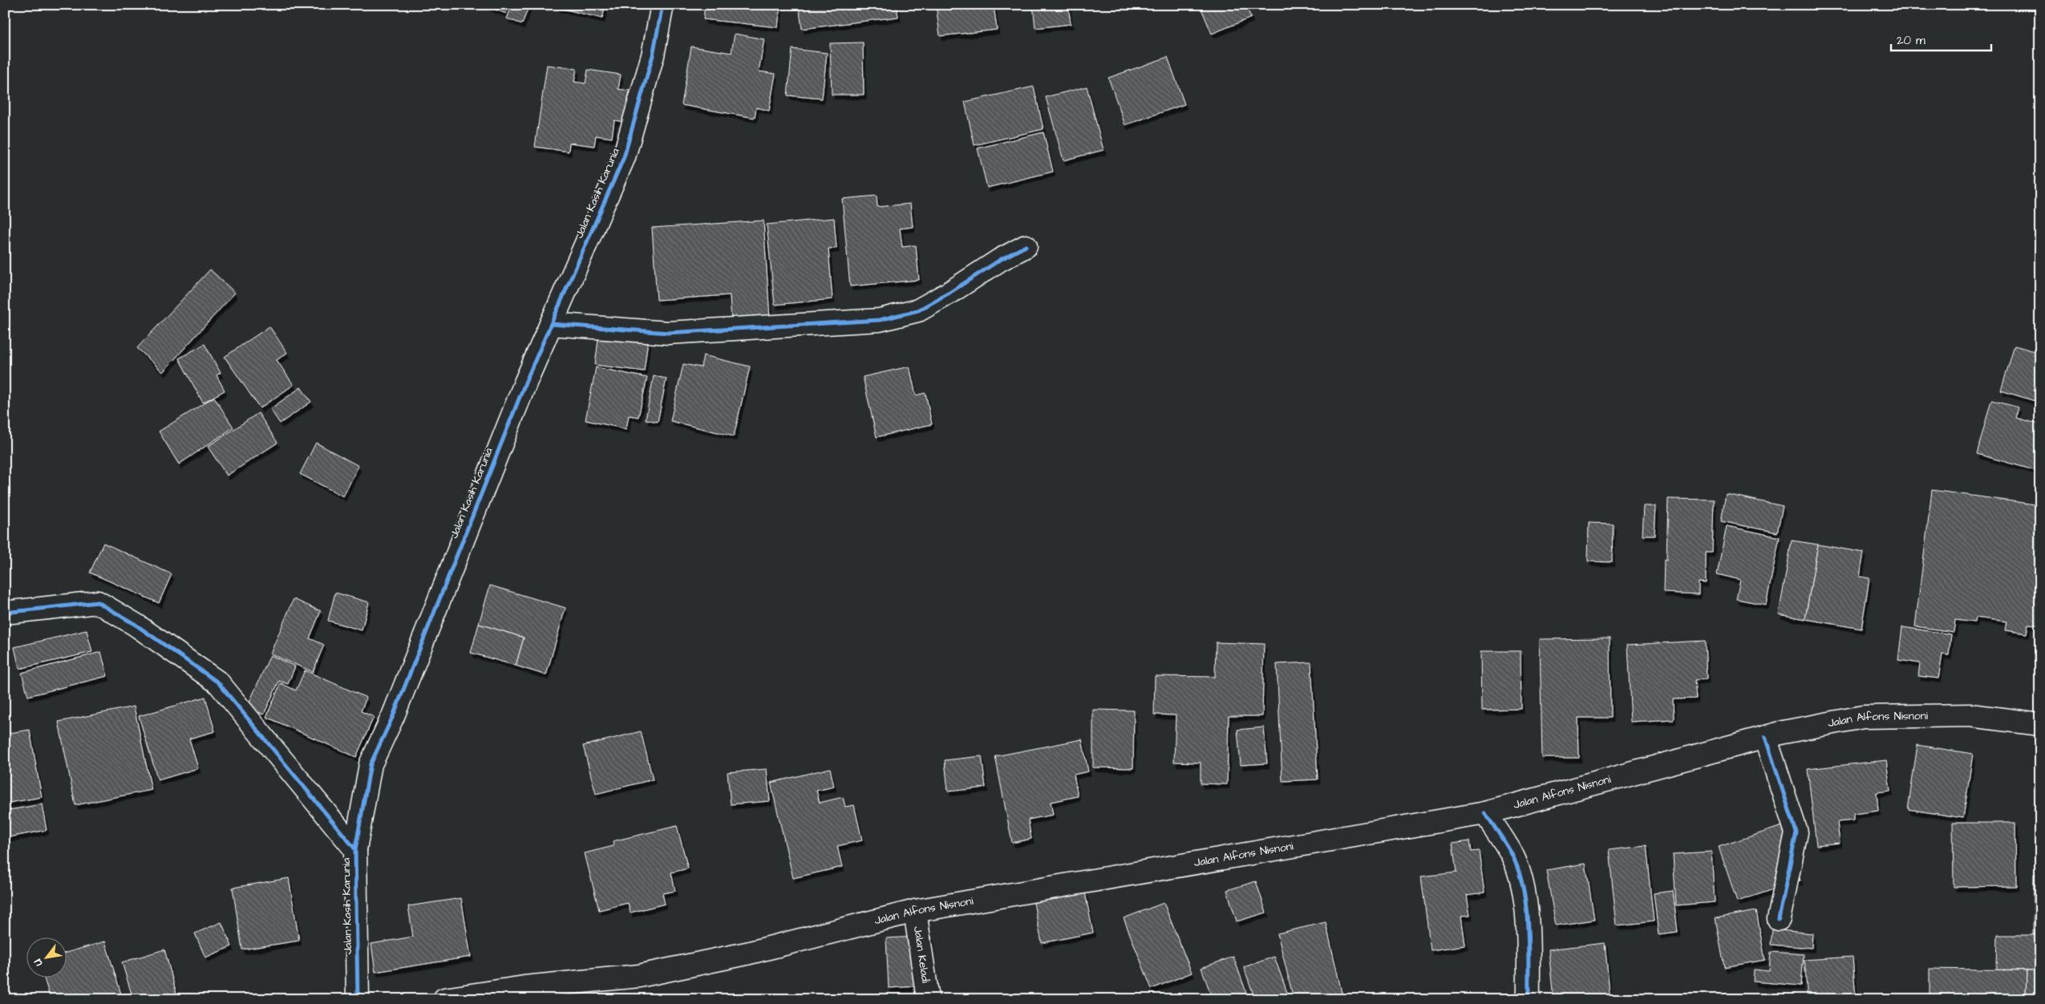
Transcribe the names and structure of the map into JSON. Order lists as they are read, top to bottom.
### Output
{
  "streets": {
    "street": ["Jalan Kasih Karunia", "Jalan Alfons Nisnoni", "Jalan Keladi"]
  },
  "crossings": [
    ["Jalan Alfons Nisnoni", "Jalan Keladi"]
  ],
  "scale_bar": "20 m",
  "north": "bottom left"
}
